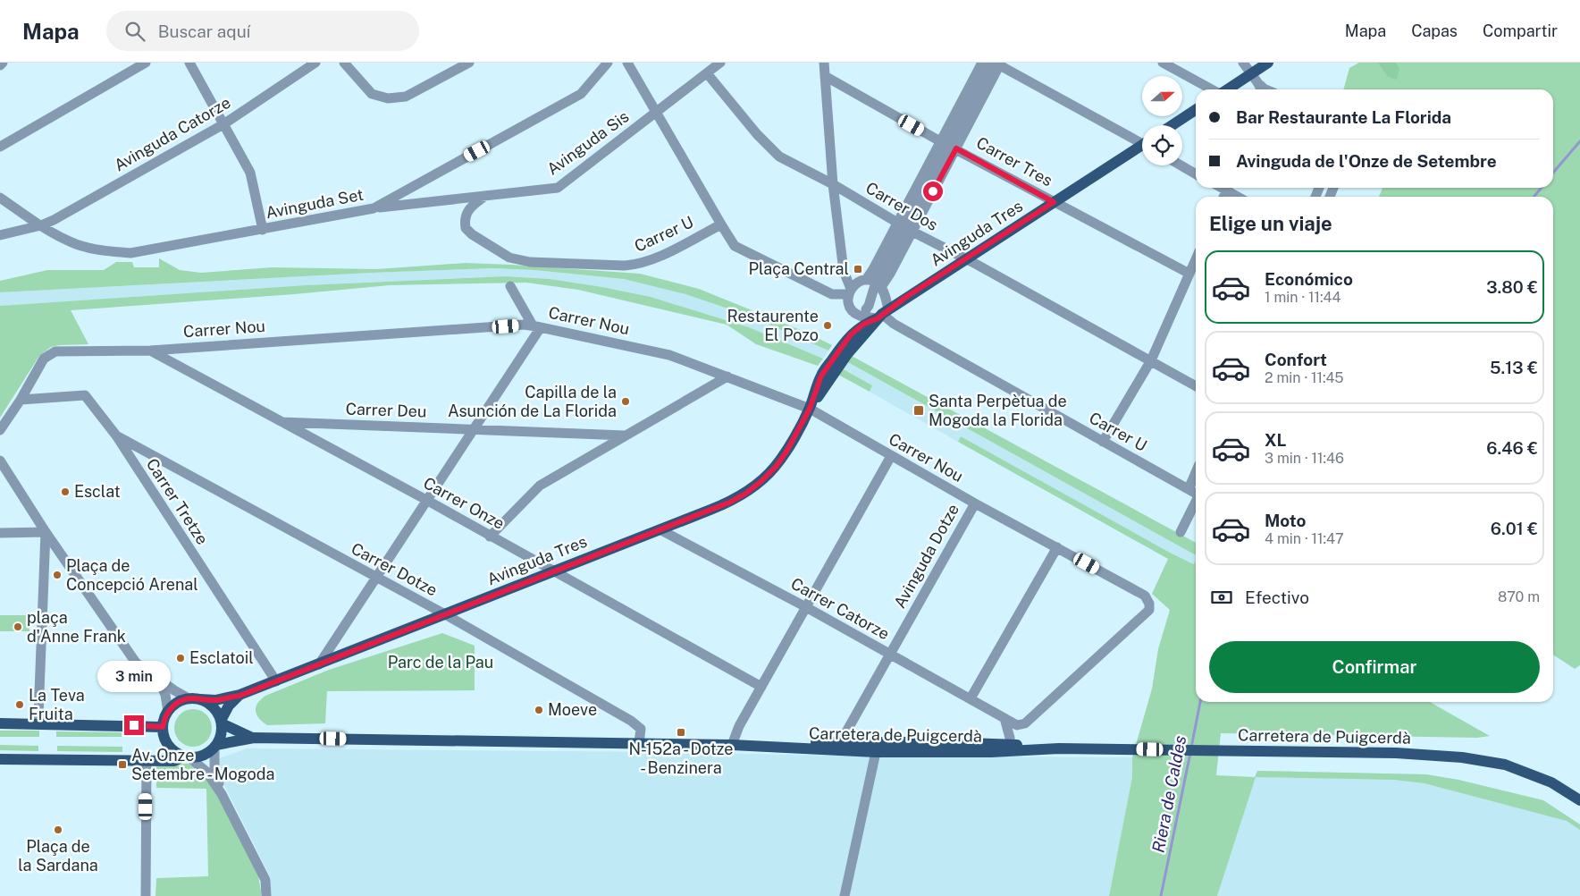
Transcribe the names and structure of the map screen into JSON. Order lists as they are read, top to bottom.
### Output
{
  "streets": {
    "main road": ["Avinguda Tres", "Carretera de Puigcerdà"],
    "street": [
      "Avinguda Catorze",
      "Avinguda Sis",
      "Carrer Tres",
      "Avinguda Set",
      "Carrer Dos",
      "Carrer U",
      "Carrer Nou",
      "Carrer Deu",
      "Carrer Tretze",
      "Carrer Onze",
      "Avinguda Dotze",
      "Carrer Dotze",
      "Carrer Catorze"
    ]
  },
  "crossings": [
    ["Avinguda Catorze", "Avinguda Set"],
    ["Avinguda Sis", "Avinguda Set"],
    ["Avinguda Sis", "Carrer Dos"],
    ["Avinguda Sis", "Carrer U"],
    ["Carrer Tres", "Avinguda Tres"],
    ["Carrer Dos", "Avinguda Tres"],
    ["Avinguda Tres", "Carrer U"],
    ["Avinguda Tres", "Carrer Nou"],
    ["Avinguda Tres", "Carrer Tretze"],
    ["Avinguda Tres", "Carrer Onze"],
    ["Avinguda Tres", "Carrer Dotze"],
    ["Avinguda Tres", "Carrer Catorze"],
    ["Avinguda Tres", "Carretera de Puigcerdà"],
    ["Carrer Nou", "Carrer Tretze"],
    ["Carrer Nou", "Carrer Onze"],
    ["Carrer Nou", "Avinguda Dotze"],
    ["Carrer Nou", "Carrer Catorze"],
    ["Carrer Deu", "Carrer Onze"],
    ["Carrer Tretze", "Carrer Dotze"],
    ["Avinguda Dotze", "Carrer Catorze"],
    ["Avinguda Dotze", "Carretera de Puigcerdà"],
    ["Carrer Dotze", "Carretera de Puigcerdà"]
  ],
  "water": ["Riera de Caldes"],
  "parks": ["Parc de la Pau"],
  "places": {
    "transit": [
      "Plaça Central",
      "Santa Perpètua de Mogoda la Florida",
      "N-152a - Dotze - Benzinera",
      "Av. Onze Setembre - Mogoda"
    ],
    "other": [
      "Restaurente El Pozo",
      "Capilla de la Asunción de La Florida",
      "Esclat",
      "Plaça de Concepció Arenal",
      "plaça d'Anne Frank",
      "Esclatoil",
      "La Teva Fruita",
      "Moeve",
      "Plaça de la Sardana"
    ]
  },
  "north": "right",
  "page": {
    "header": "Mapa",
    "search": "Buscar aquí",
    "nav": ["Mapa", "Capas", "Compartir"],
    "banner": ["Bar Restaurante La Florida", "Avinguda de l'Onze de Setembre"],
    "heading": "Elige un viaje",
    "list": [
      {
        "name": "Económico",
        "note": "1 min · 11:44",
        "value": "3.80 €"
      },
      {
        "name": "Confort",
        "note": "2 min · 11:45",
        "value": "5.13 €"
      },
      {
        "name": "XL",
        "note": "3 min · 11:46",
        "value": "6.46 €"
      },
      {
        "name": "Moto",
        "note": "4 min · 11:47",
        "value": "6.01 €"
      }
    ],
    "pay": ["Efectivo", "870 m"],
    "buttons": "Confirmar",
    "bubble": "3 min"
  }
}
